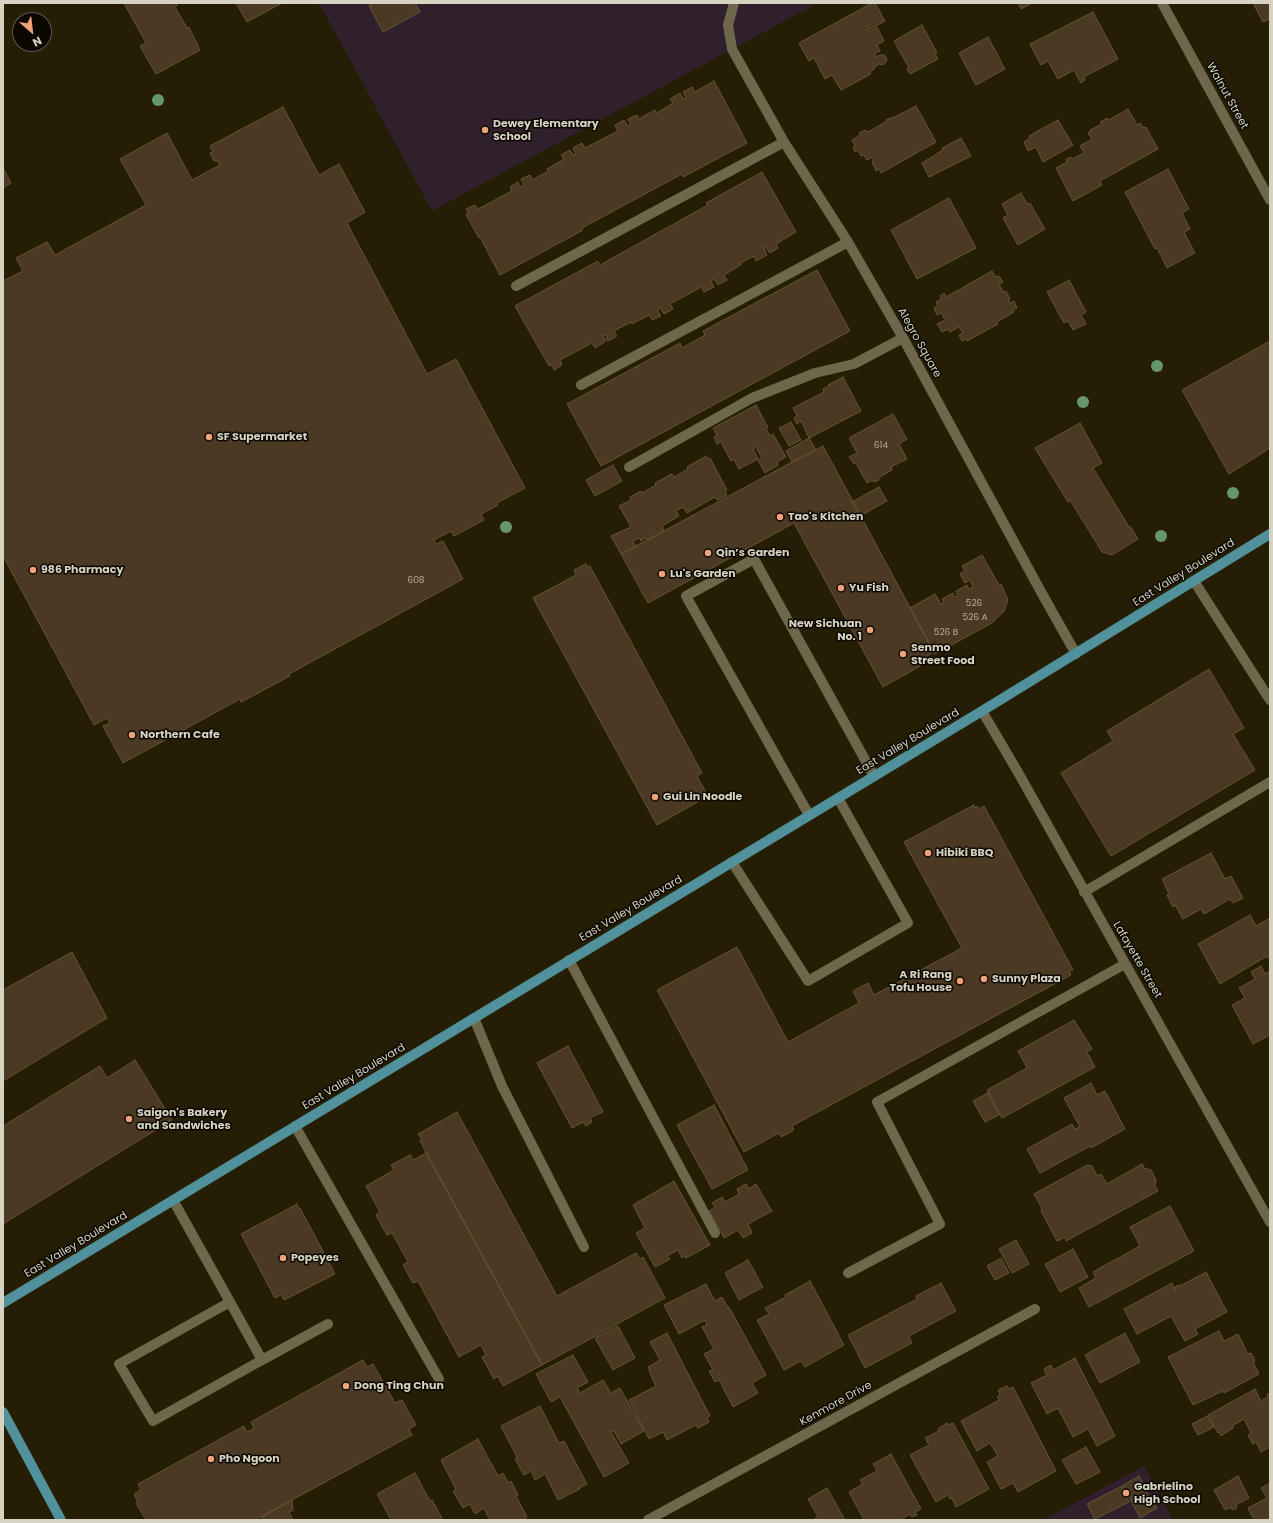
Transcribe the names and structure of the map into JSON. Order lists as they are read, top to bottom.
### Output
{
  "streets": {
    "main road": ["East Valley Boulevard"],
    "street": [
      "Walnut Street",
      "Alegro Square",
      "Lafayette Street",
      "Kenmore Drive"
    ]
  },
  "crossings": [
    ["Alegro Square", "East Valley Boulevard"],
    ["East Valley Boulevard", "Lafayette Street"]
  ],
  "places": [
    "Dewey Elementary School",
    "SF Supermarket",
    "Tao's Kitchen",
    "Qin’s Garden",
    "986 Pharmacy",
    "Lu's Garden",
    "Yu Fish",
    "New Sichuan No. 1",
    "Senmo Street Food",
    "Northern Cafe",
    "Gui Lin Noodle",
    "Hibiki BBQ",
    "Sunny Plaza",
    "A Ri Rang Tofu House",
    "Saigon's Bakery and Sandwiches",
    "Popeyes",
    "Dong Ting Chun",
    "Pho Ngoon",
    "Gabrielino High School"
  ],
  "house_numbers": [
    "614",
    "608",
    "526",
    "526 A",
    "526 B"
  ],
  "north": "bottom right"
}
